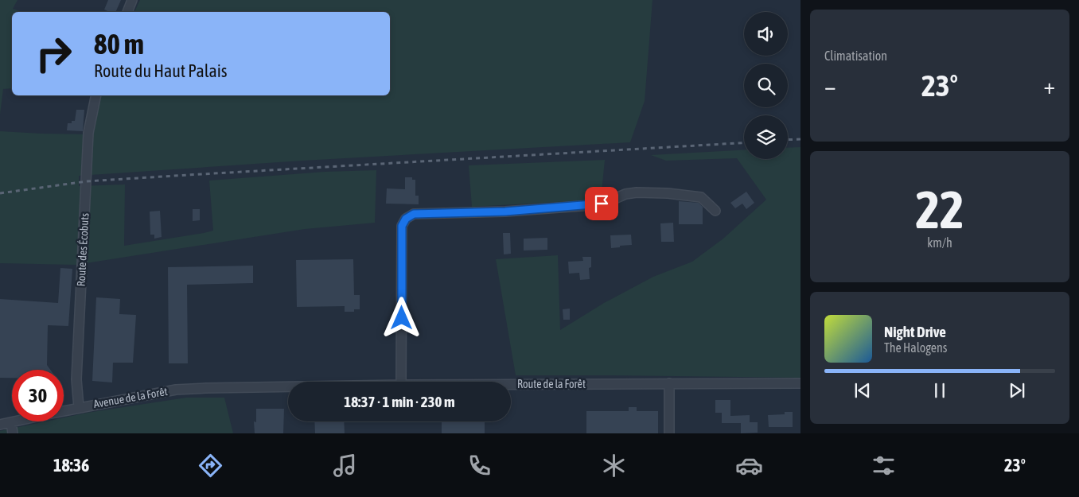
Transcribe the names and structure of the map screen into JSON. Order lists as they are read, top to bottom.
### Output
{
  "streets": {
    "street": ["Route des Écobuts", "Route de la Forêt", "Avenue de la Forêt"]
  },
  "crossings": [
    ["Route des Écobuts", "Avenue de la Forêt"],
    ["Route de la Forêt", "Avenue de la Forêt"]
  ],
  "page": {
    "tile": [
      "Climatisation",
      ["22", "km/h"]
    ],
    "turn": ["80 m", "Route du Haut Palais"],
    "heat": ["−", "23°", "+"],
    "song": ["Night Drive", "The Halogens"],
    "limit": "30",
    "trip": "18:37 · 1 min · 230 m",
    "tabs": ["18:36", "23°"]
  }
}
